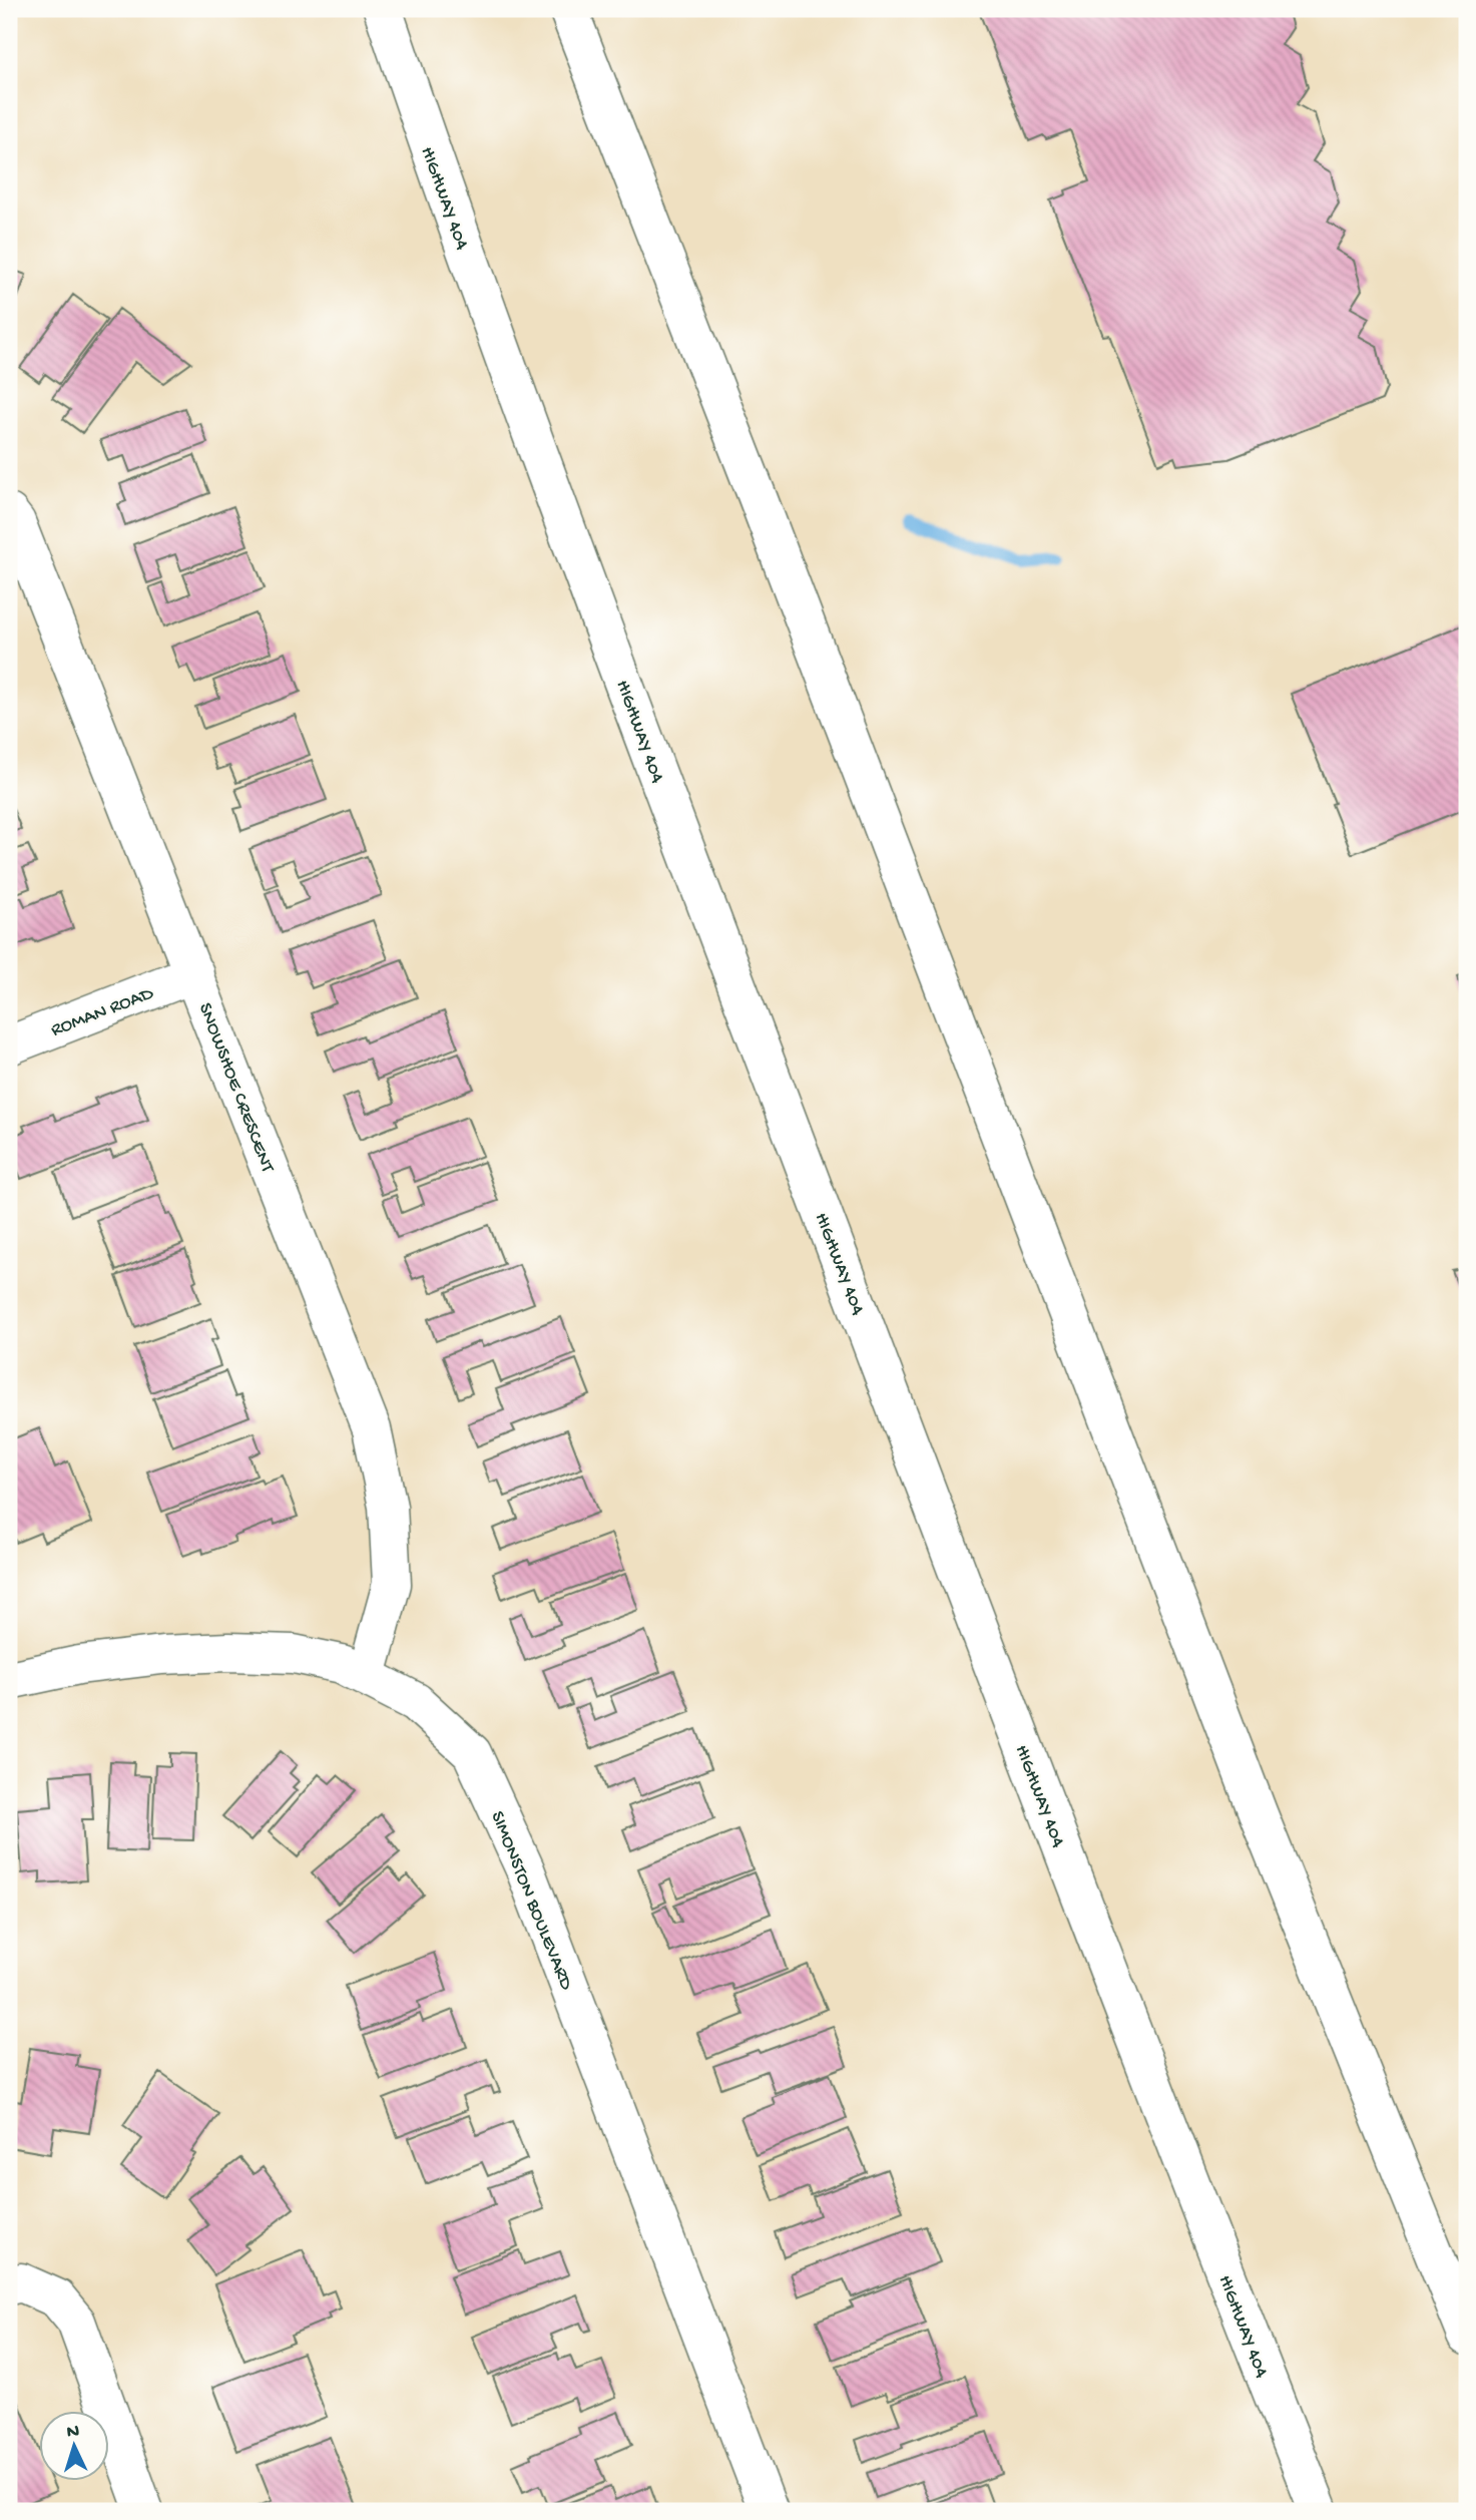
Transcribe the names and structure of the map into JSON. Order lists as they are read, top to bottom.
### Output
{
  "streets": {
    "main road": [
      "HIGHWAY 404",
      "ROMAN ROAD",
      "SNOWSHOE CRESCENT",
      "SIMONSTON BOULEVARD"
    ]
  },
  "crossings": [
    ["ROMAN ROAD", "SNOWSHOE CRESCENT"],
    ["SNOWSHOE CRESCENT", "SIMONSTON BOULEVARD"]
  ],
  "north": "top"
}
